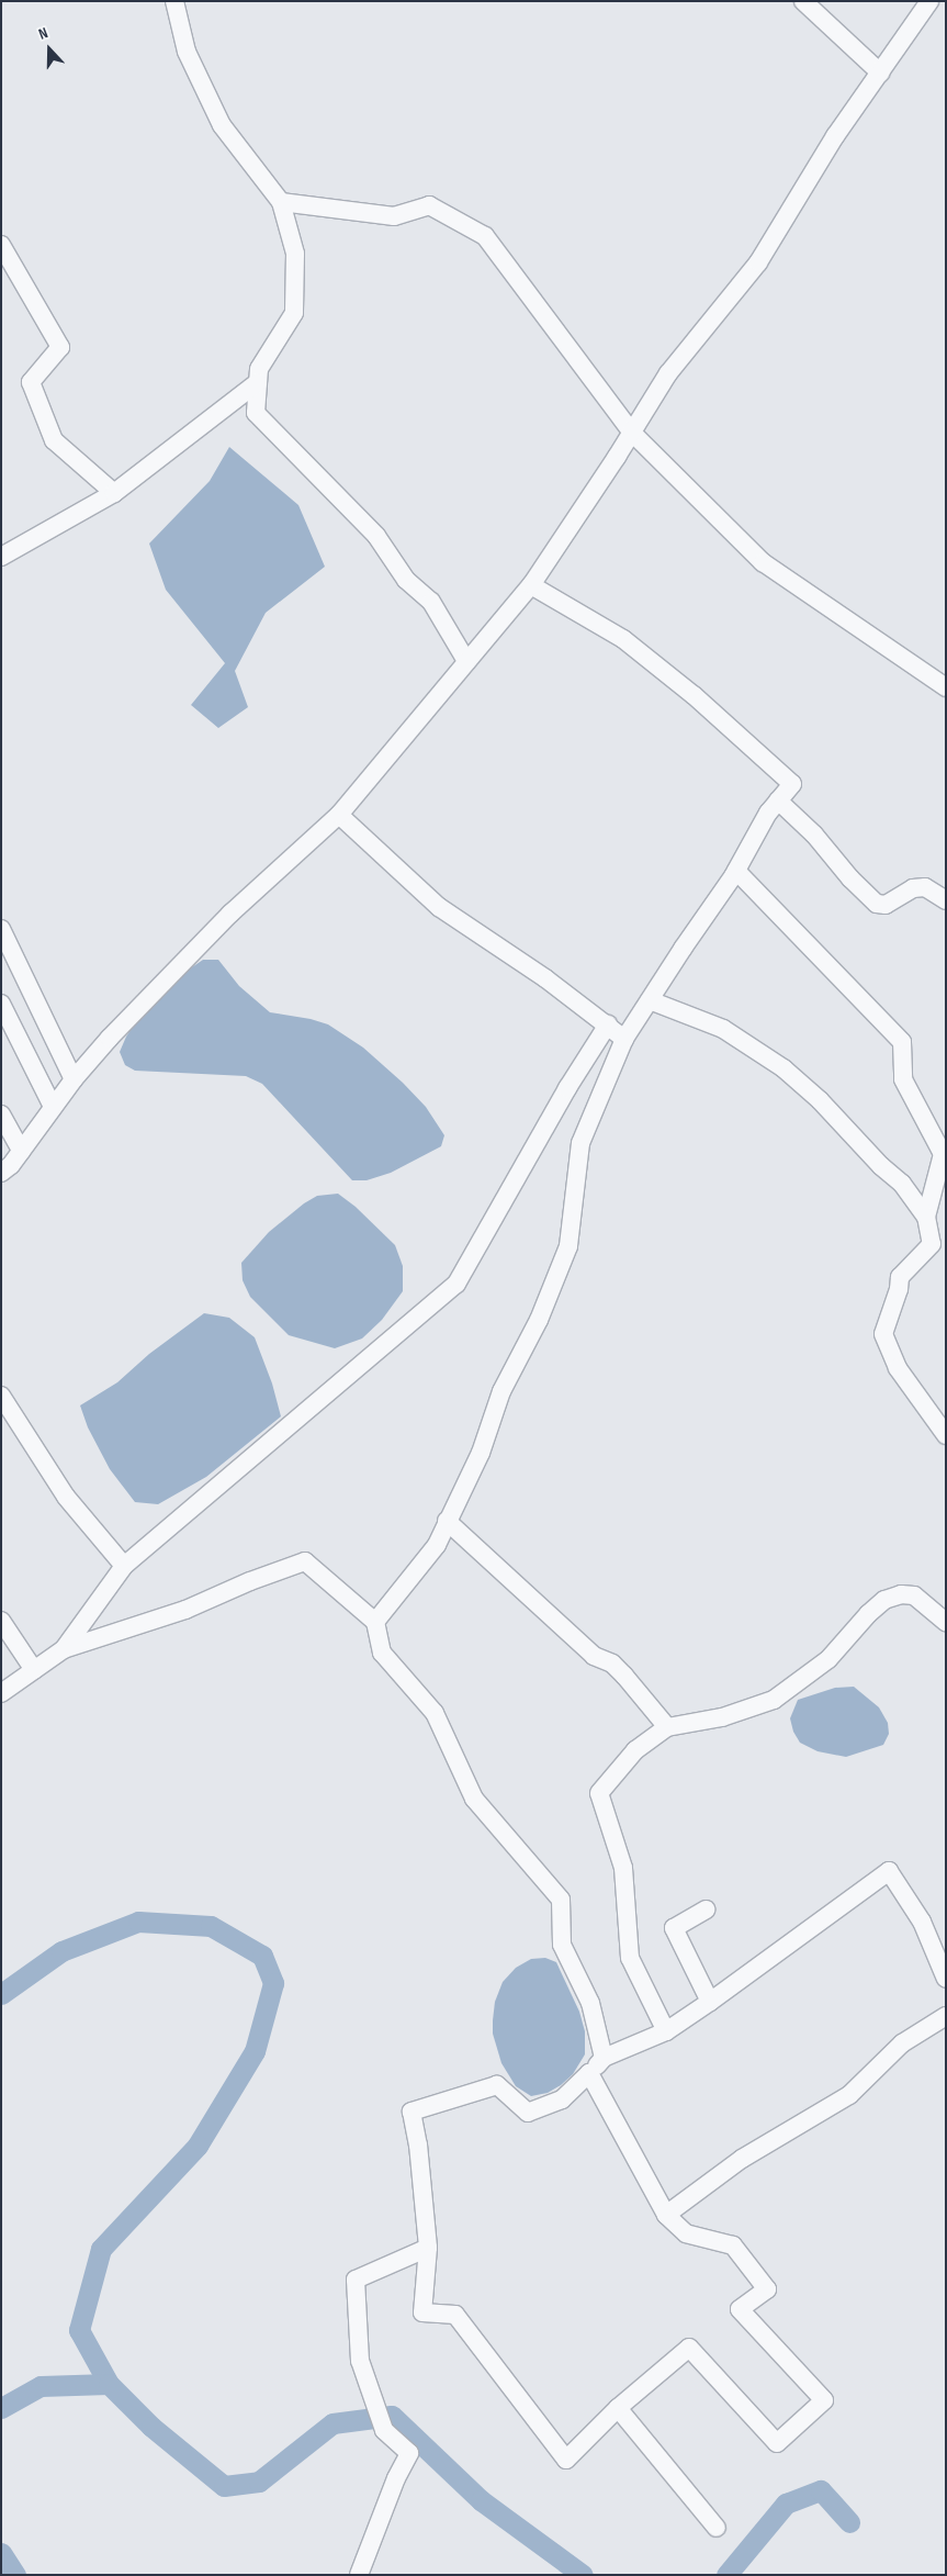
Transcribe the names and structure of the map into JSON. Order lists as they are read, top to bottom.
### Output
{
  "north": "top"
}
